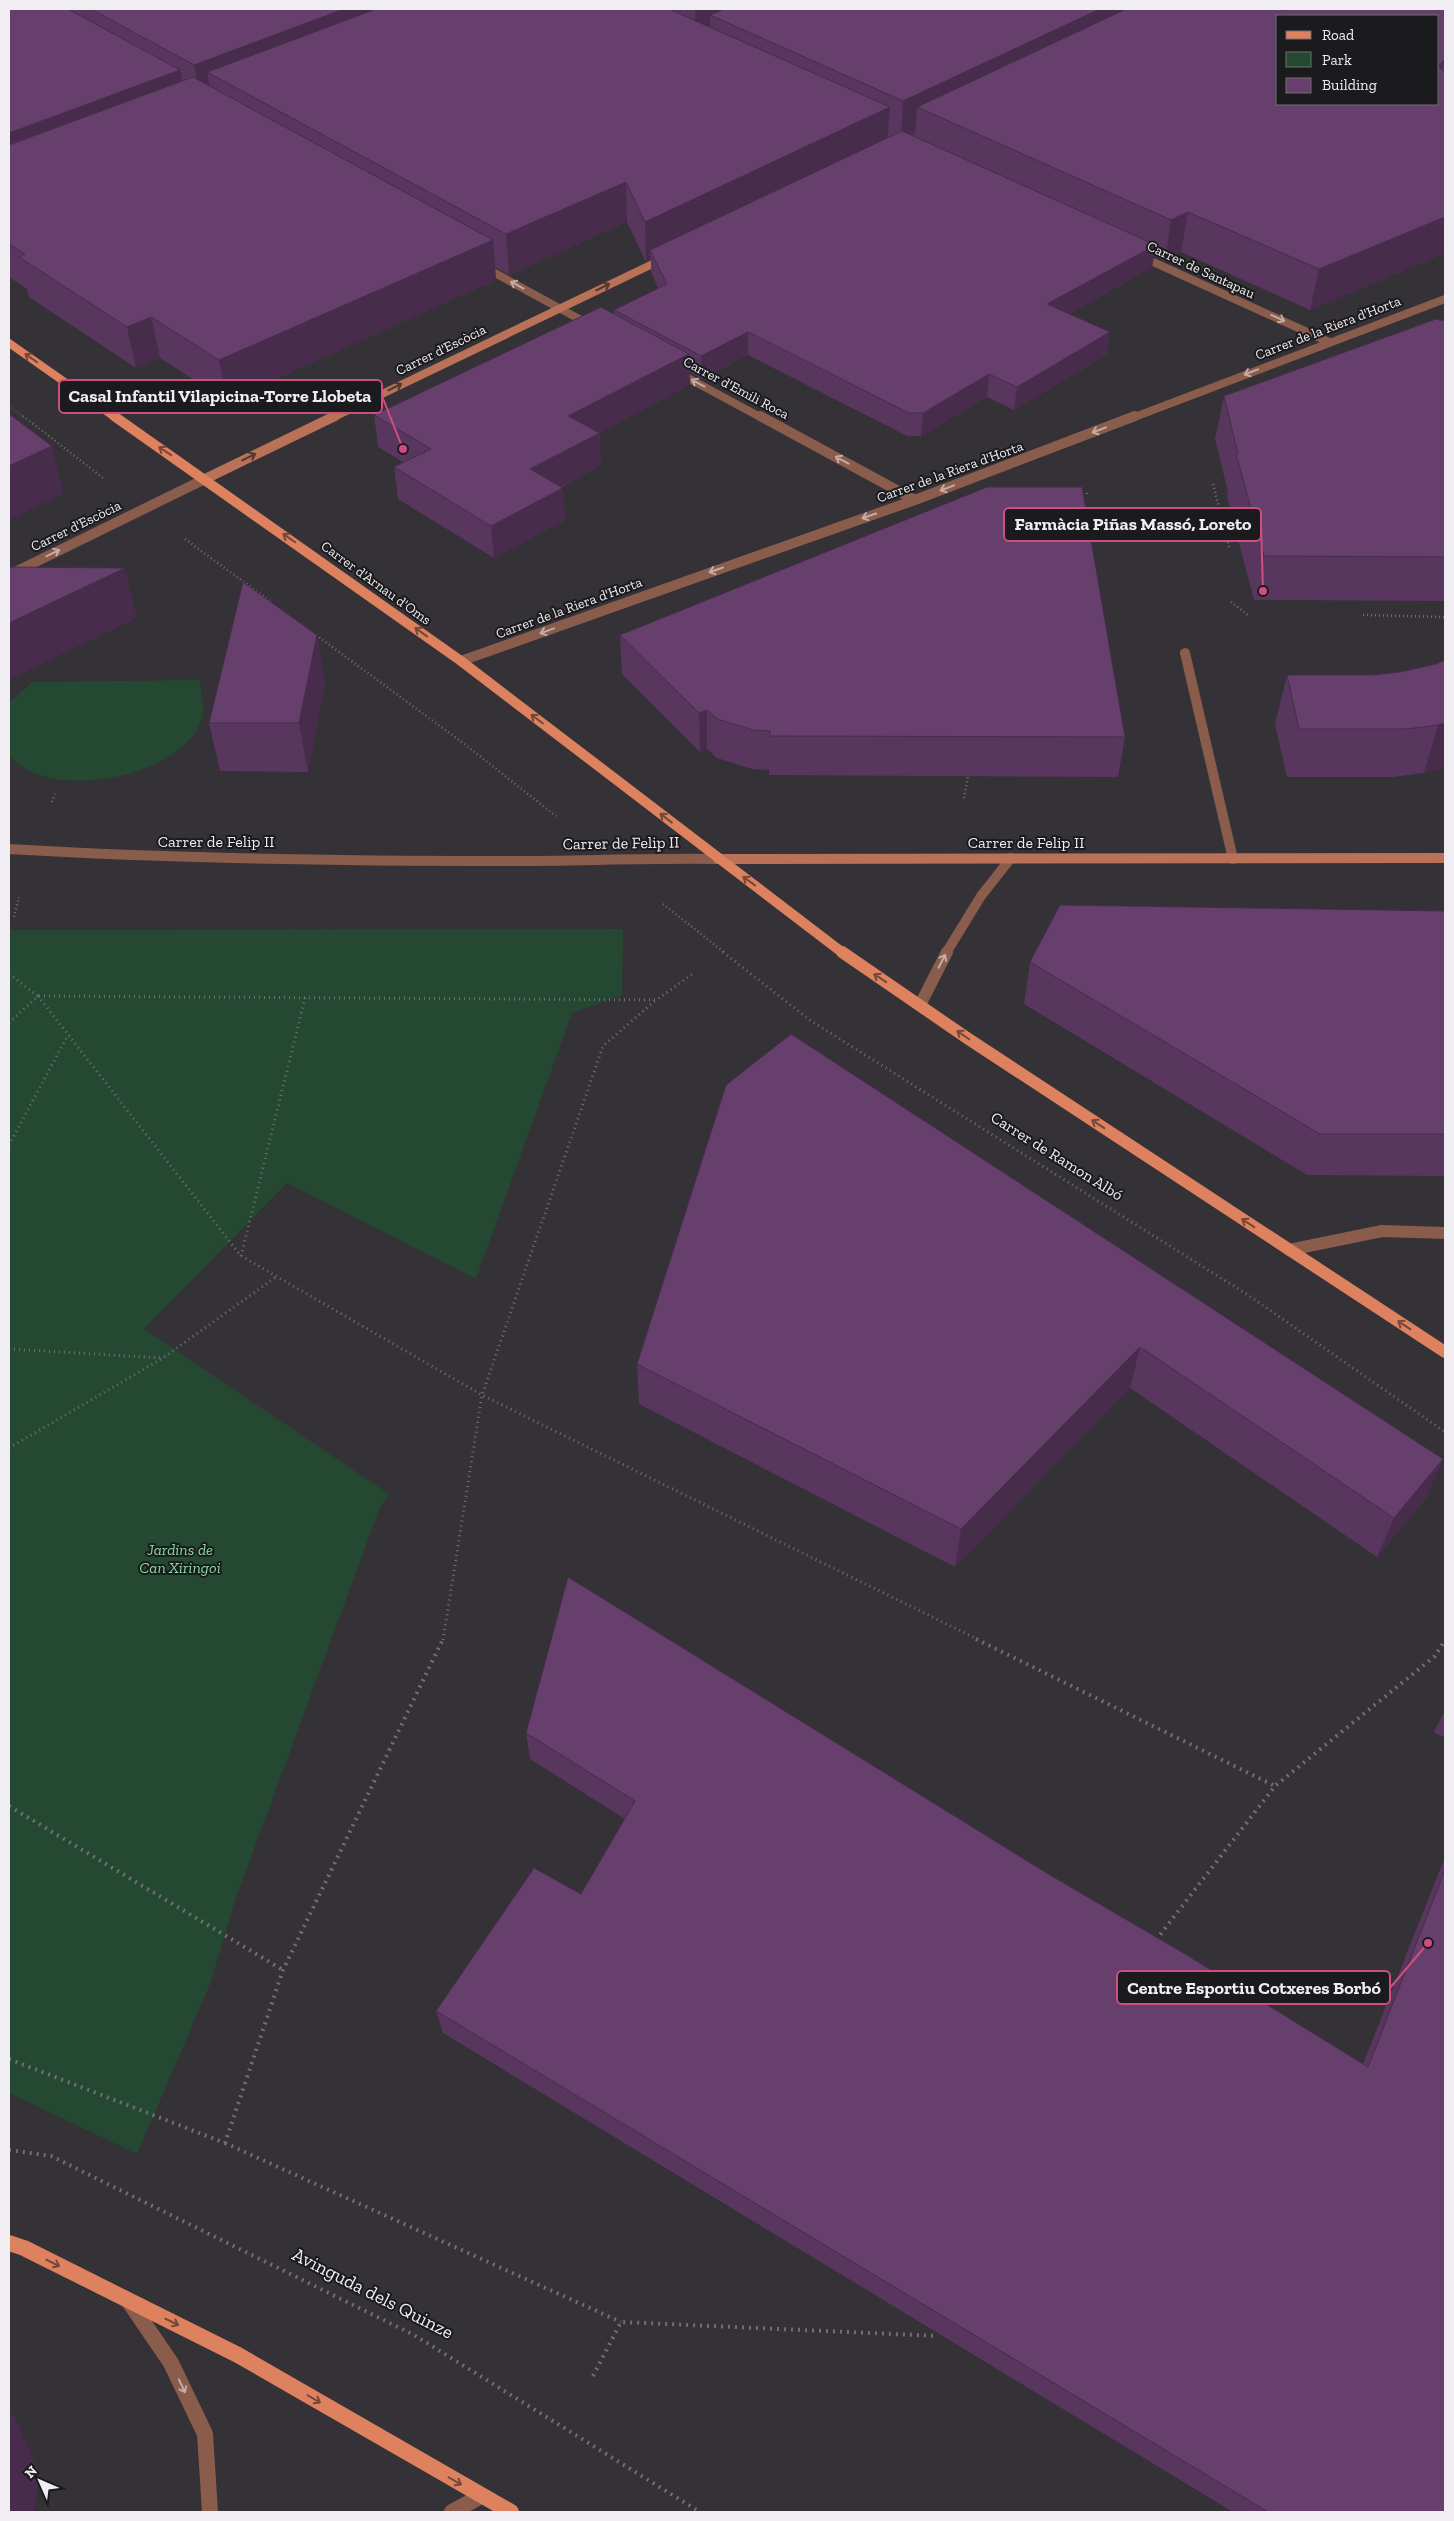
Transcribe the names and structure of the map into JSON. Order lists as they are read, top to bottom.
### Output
{
  "streets": {
    "main road": ["Carrer d'Escòcia", "Carrer d'Arnau d'Oms", "Carrer de Felip II"],
    "street": ["Carrer de Santapau", "Carrer de la Riera d'Horta", "Carrer d'Emili Roca"],
    "path": ["Carrer de Ramon Albó", "Avinguda dels Quinze"]
  },
  "crossings": [
    ["Carrer de Santapau", "Carrer de la Riera d'Horta"],
    ["Carrer de la Riera d'Horta", "Carrer d'Emili Roca"],
    ["Carrer de la Riera d'Horta", "Carrer d'Arnau d'Oms"],
    ["Carrer d'Escòcia", "Carrer d'Arnau d'Oms"],
    ["Carrer d'Arnau d'Oms", "Carrer de Felip II"]
  ],
  "one_way": [
    "Carrer de Santapau",
    "Carrer de la Riera d'Horta",
    "Carrer d'Escòcia",
    "Carrer d'Emili Roca",
    "Carrer d'Arnau d'Oms"
  ],
  "parks": ["Jardins de Can Xiringoi"],
  "places": ["Casal Infantil Vilapicina-Torre Llobeta", "Farmàcia Piñas Massó, Loreto", "Centre Esportiu Cotxeres Borbó"],
  "legend": ["Road", "Park", "Building"],
  "north": "top left"
}
